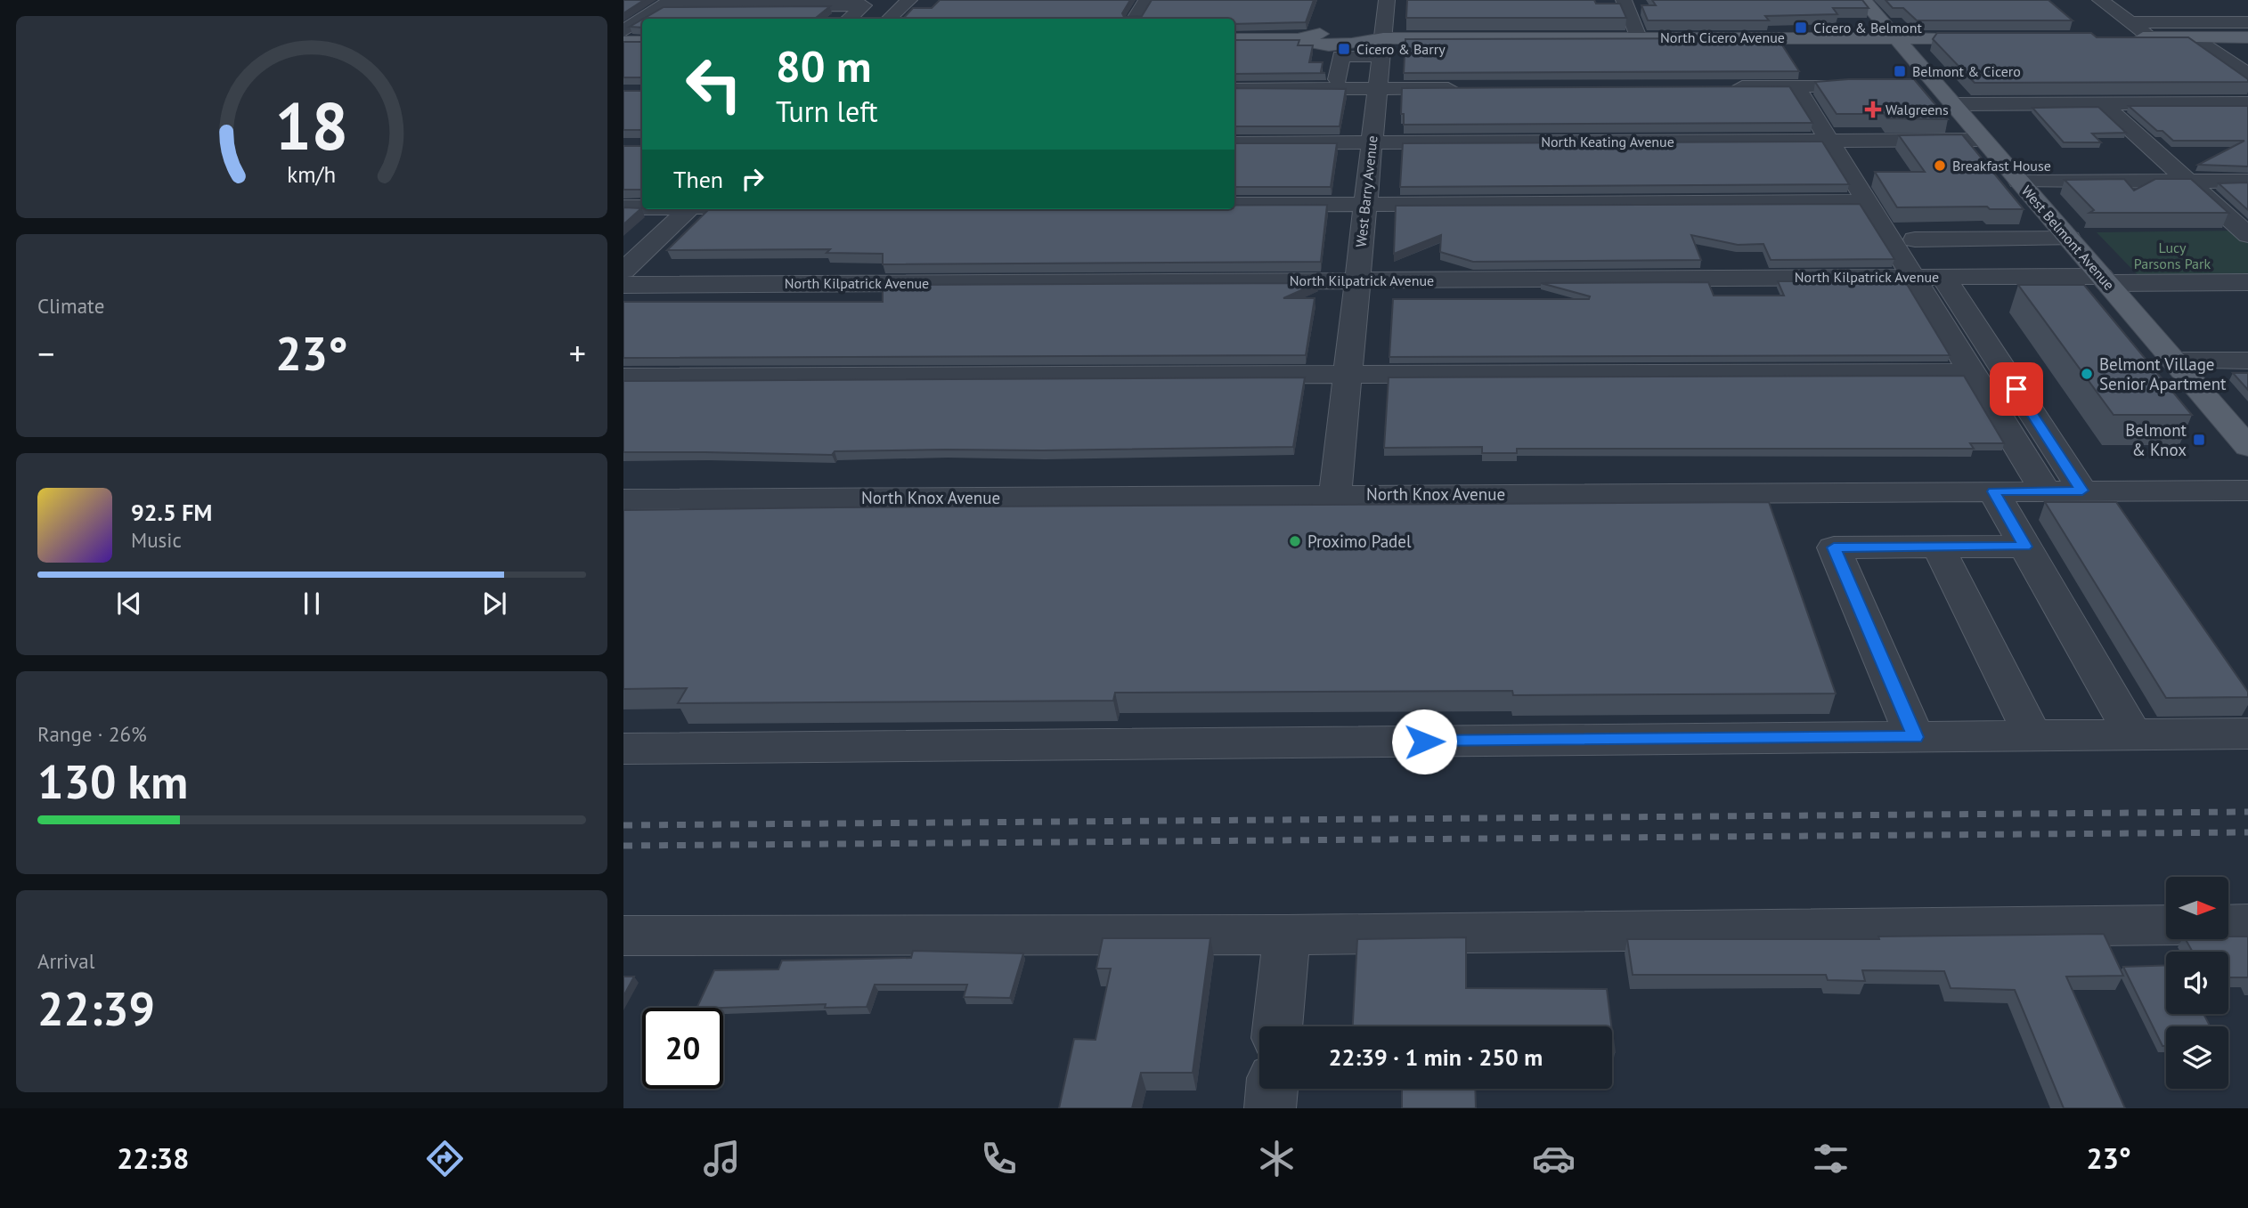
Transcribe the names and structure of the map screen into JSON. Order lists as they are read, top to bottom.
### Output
{
  "streets": {
    "main road": ["North Cicero Avenue", "West Belmont Avenue"],
    "street": [
      "North Keating Avenue",
      "West Barry Avenue",
      "North Kilpatrick Avenue",
      "North Knox Avenue"
    ]
  },
  "crossings": [
    ["North Cicero Avenue", "West Barry Avenue"],
    ["North Cicero Avenue", "West Belmont Avenue"],
    ["North Keating Avenue", "West Barry Avenue"],
    ["North Keating Avenue", "West Belmont Avenue"],
    ["West Barry Avenue", "North Kilpatrick Avenue"],
    ["West Barry Avenue", "North Knox Avenue"],
    ["West Belmont Avenue", "North Kilpatrick Avenue"]
  ],
  "parks": ["Lucy Parsons Park"],
  "places": {
    "transit": [
      "Cicero & Belmont",
      "Cicero & Barry",
      "Belmont & Cicero",
      "Belmont & Knox"
    ],
    "health": ["Walgreens"],
    "other": ["Breakfast House", "Belmont Village Senior Apartment", "Proximo Padel"]
  },
  "north": "right",
  "page": {
    "turn": ["80 m", "Turn left"],
    "then": "Then",
    "tile": [
      "Climate",
      ["Range · 26%", "130 km"],
      ["Arrival", "22:39"]
    ],
    "heat": ["−", "23°", "+"],
    "song": ["92.5 FM", "Music"],
    "limit": "20",
    "trip": "22:39 · 1 min · 250 m",
    "tabs": ["22:38", "23°"],
    "gauge": ["18", "km/h"]
  }
}
